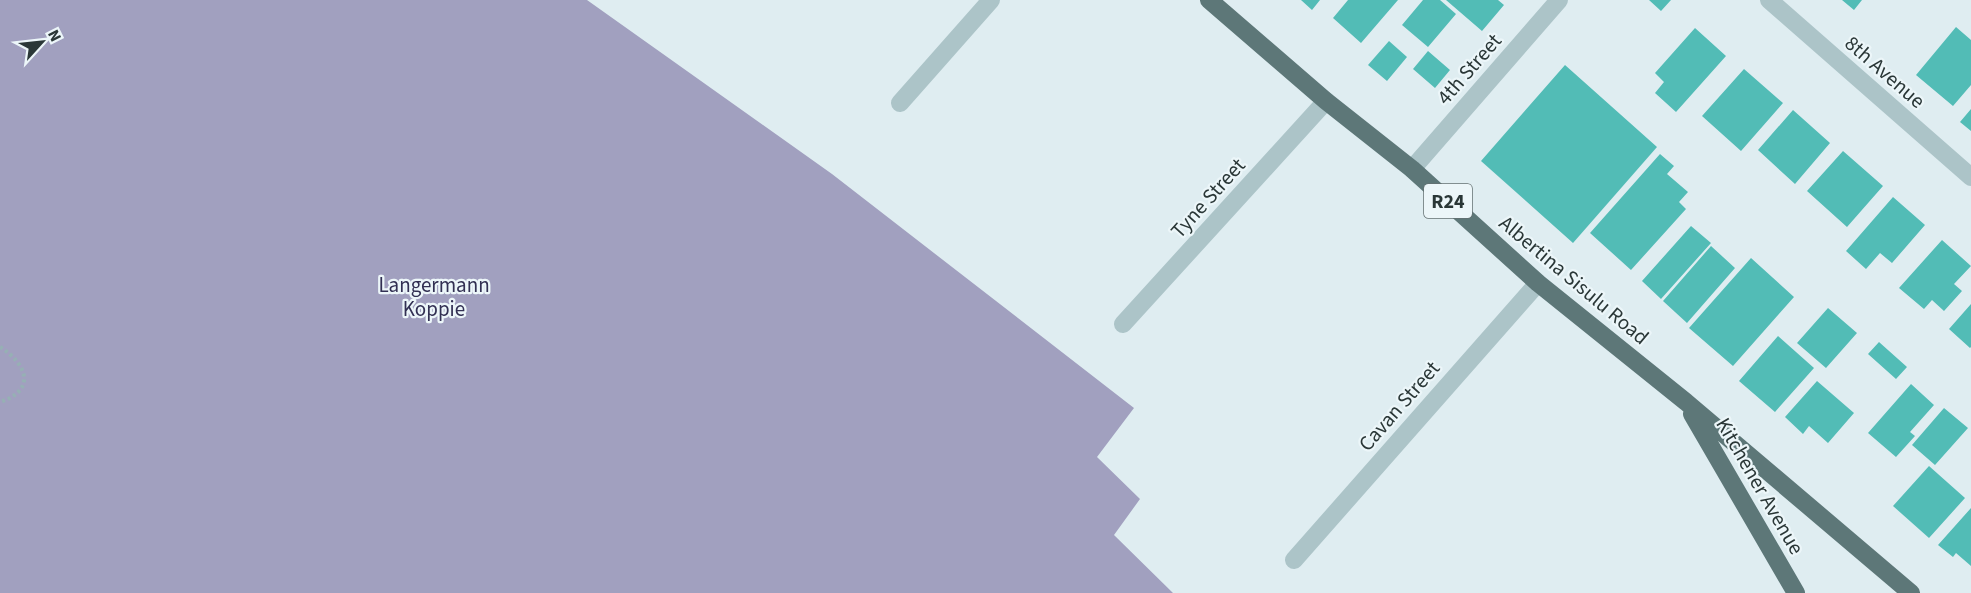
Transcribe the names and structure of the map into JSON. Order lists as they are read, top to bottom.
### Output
{
  "streets": {
    "main road": ["R24", "Albertina Sisulu Road", "Kitchener Avenue"],
    "street": [
      "4th Street",
      "8th Avenue",
      "Tyne Street",
      "Cavan Street"
    ]
  },
  "crossings": [
    ["4th Street", "Albertina Sisulu Road"],
    ["Tyne Street", "Albertina Sisulu Road"],
    ["Albertina Sisulu Road", "Cavan Street"],
    ["Albertina Sisulu Road", "Kitchener Avenue"]
  ],
  "parks": ["Langermann Koppie"],
  "north": "top right"
}
